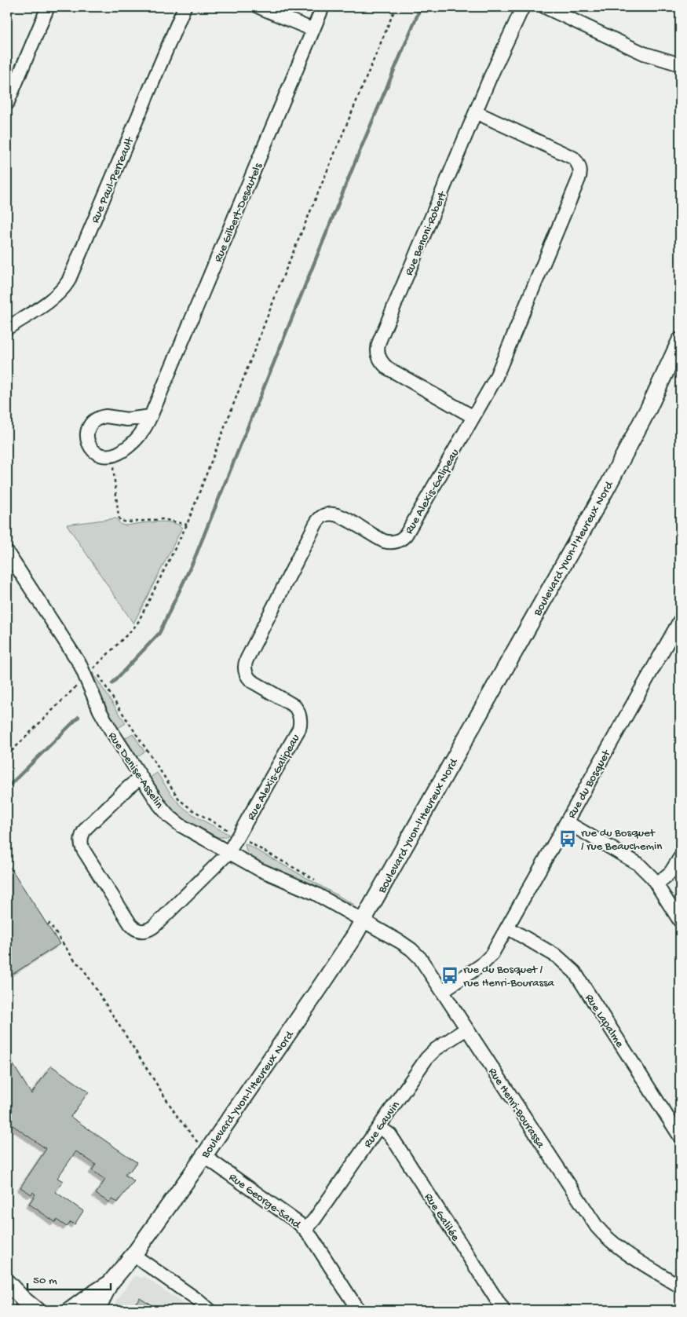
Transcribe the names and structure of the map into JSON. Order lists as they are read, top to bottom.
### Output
{
  "streets": {
    "street": [
      "Rue Paul-Perreault",
      "Rue Gilbert-Desautels",
      "Rue Benoni-Robert",
      "Rue Alexis-Galipeau",
      "Boulevard Yvon-l'Heureux Nord",
      "Rue Denise-Asselin",
      "Rue du Bosquet",
      "Rue Lapalme",
      "Rue Henri-Bourassa",
      "Rue Gauvin",
      "Rue George-Sand",
      "Rue Galilée"
    ]
  },
  "crossings": [
    ["Rue Benoni-Robert", "Rue Alexis-Galipeau"],
    ["Rue Alexis-Galipeau", "Rue Denise-Asselin"],
    ["Boulevard Yvon-l'Heureux Nord", "Rue Denise-Asselin"],
    ["Boulevard Yvon-l'Heureux Nord", "Rue Henri-Bourassa"],
    ["Boulevard Yvon-l'Heureux Nord", "Rue George-Sand"],
    ["Rue Denise-Asselin", "Rue Henri-Bourassa"],
    ["Rue du Bosquet", "Rue Lapalme"],
    ["Rue du Bosquet", "Rue Henri-Bourassa"],
    ["Rue Henri-Bourassa", "Rue Gauvin"],
    ["Rue Gauvin", "Rue George-Sand"],
    ["Rue Gauvin", "Rue Galilée"]
  ],
  "places": {
    "bus stop": ["rue du Bosquet / rue Beauchemin", "rue du Bosquet / rue Henri-Bourassa"]
  },
  "scale_bar": "50 m"
}
